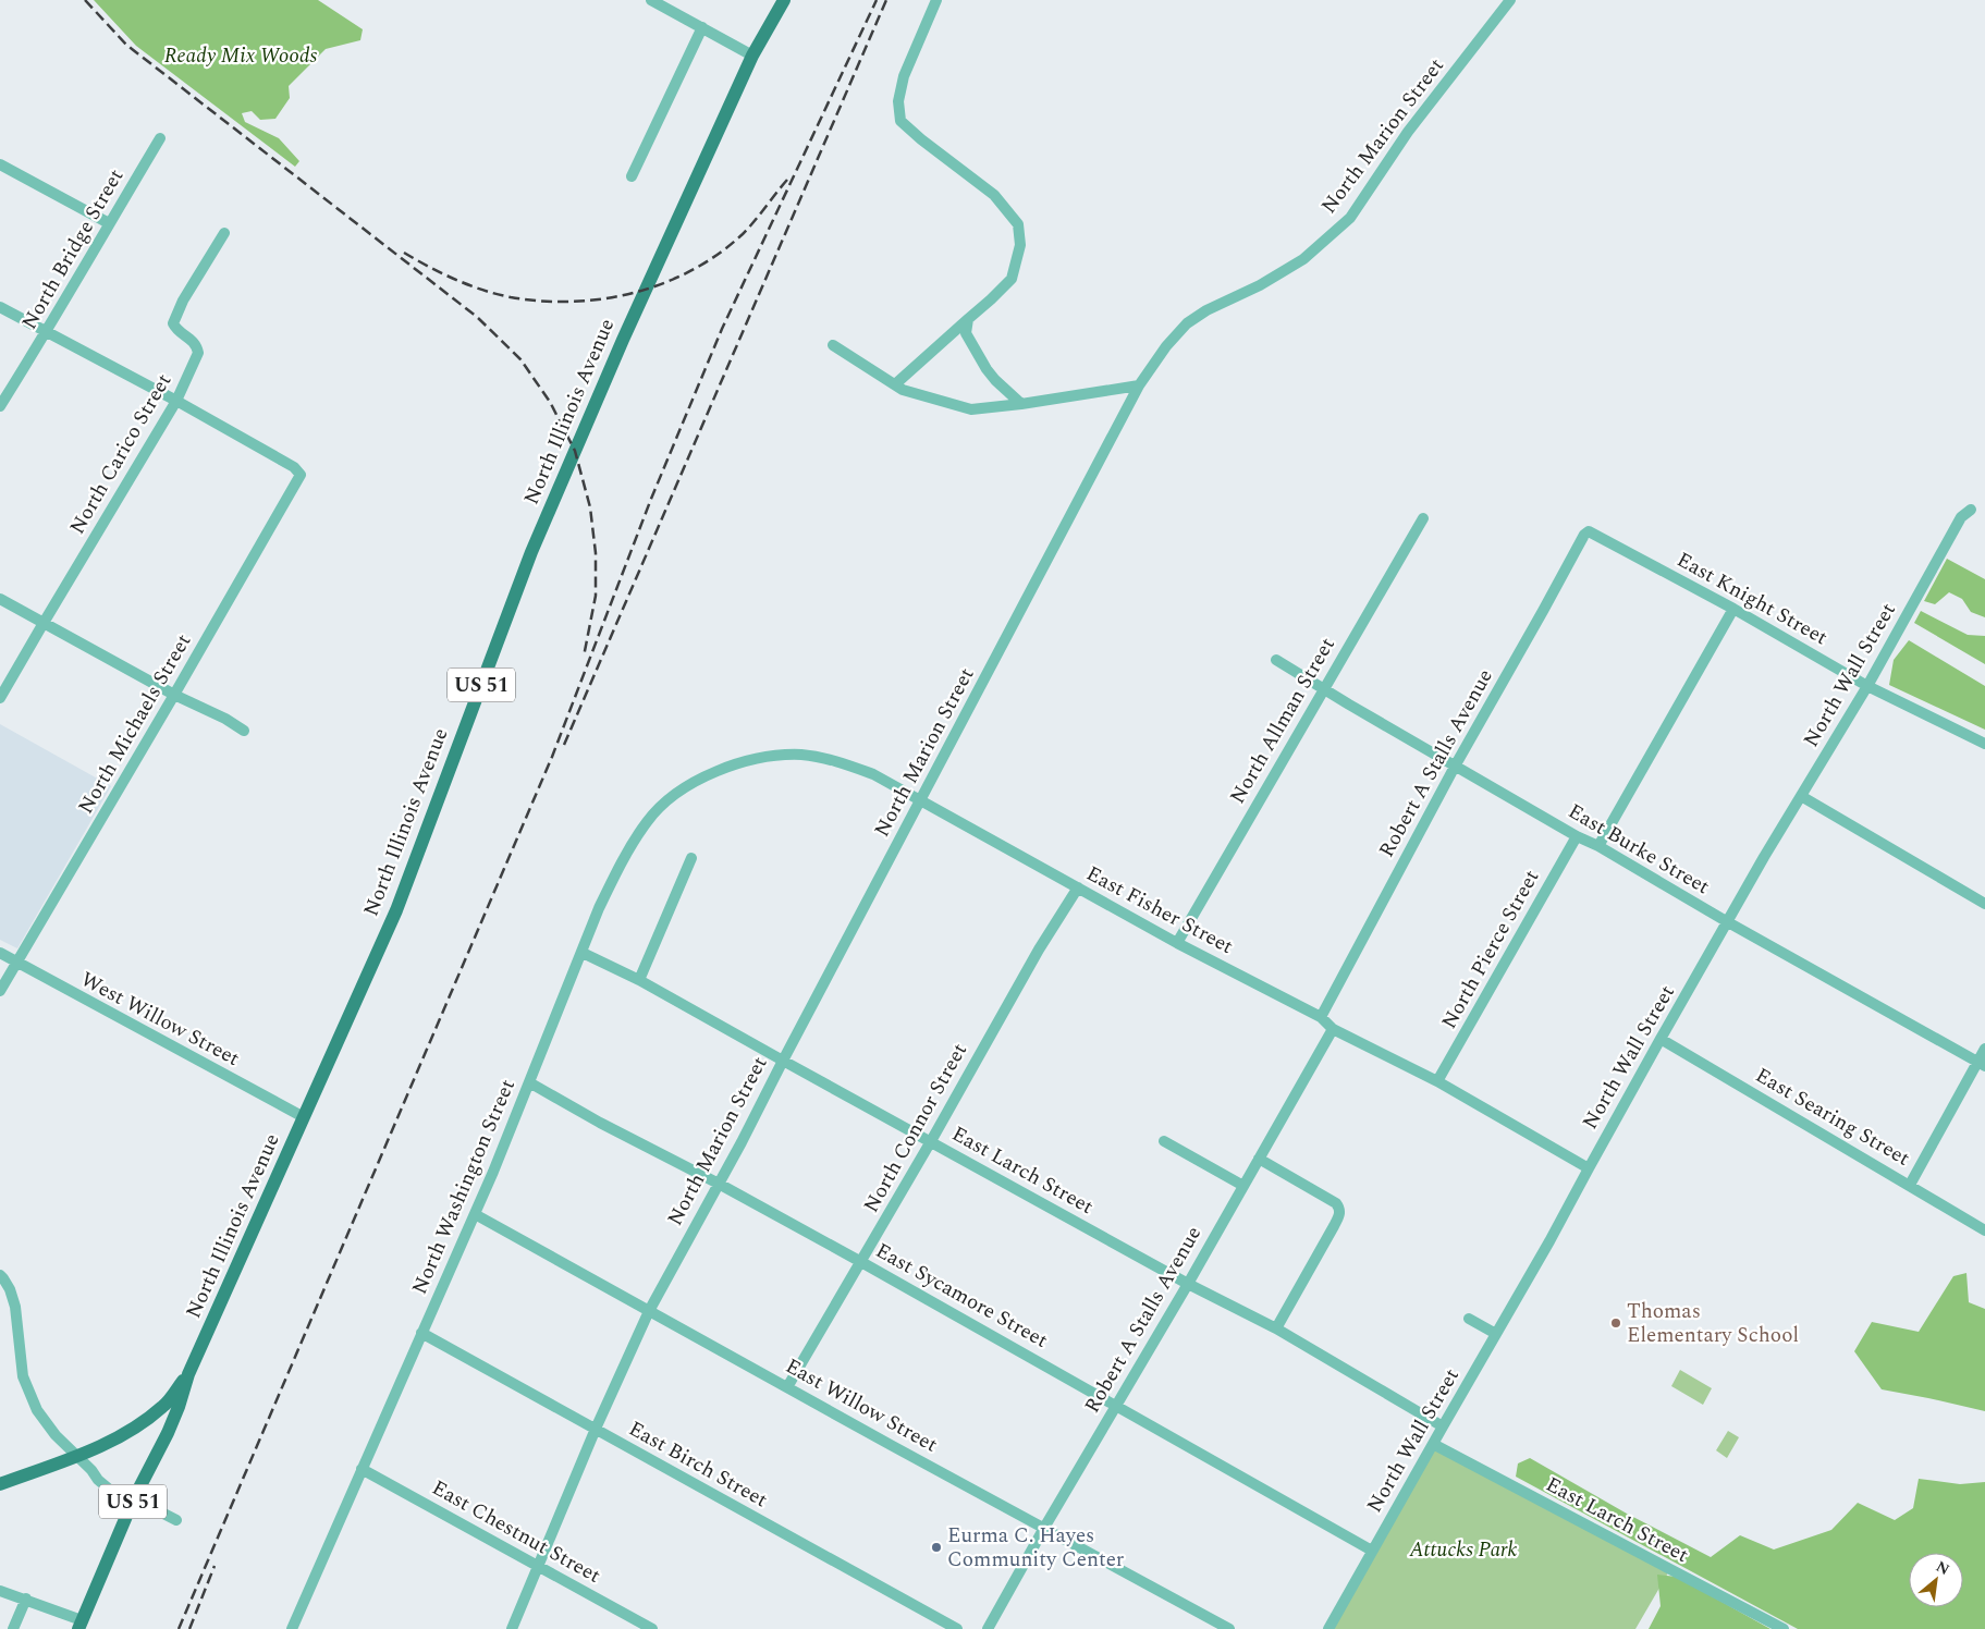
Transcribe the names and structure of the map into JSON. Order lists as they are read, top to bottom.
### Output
{
  "streets": {
    "main road": ["North Illinois Avenue", "US 51"],
    "street": [
      "North Marion Street",
      "North Bridge Street",
      "North Carico Street",
      "East Knight Street",
      "North Wall Street",
      "North Allman Street",
      "North Michaels Street",
      "Robert A Stalls Avenue",
      "East Burke Street",
      "East Fisher Street",
      "North Pierce Street",
      "West Willow Street",
      "East Searing Street",
      "North Connor Street",
      "East Larch Street",
      "North Washington Street",
      "East Sycamore Street",
      "East Willow Street",
      "East Birch Street",
      "East Chestnut Street"
    ]
  },
  "crossings": [
    ["North Marion Street", "East Fisher Street"],
    ["North Marion Street", "East Larch Street"],
    ["North Marion Street", "East Sycamore Street"],
    ["North Marion Street", "East Willow Street"],
    ["North Marion Street", "East Birch Street"],
    ["North Marion Street", "East Chestnut Street"],
    ["North Illinois Avenue", "US 51"],
    ["North Illinois Avenue", "West Willow Street"],
    ["North Carico Street", "North Michaels Street"],
    ["East Knight Street", "North Wall Street"],
    ["East Knight Street", "Robert A Stalls Avenue"],
    ["North Wall Street", "East Burke Street"],
    ["North Wall Street", "East Fisher Street"],
    ["North Wall Street", "East Searing Street"],
    ["North Wall Street", "East Larch Street"],
    ["North Wall Street", "East Sycamore Street"],
    ["North Allman Street", "East Burke Street"],
    ["North Allman Street", "East Fisher Street"],
    ["North Michaels Street", "West Willow Street"],
    ["Robert A Stalls Avenue", "East Burke Street"],
    ["Robert A Stalls Avenue", "East Fisher Street"],
    ["Robert A Stalls Avenue", "East Larch Street"],
    ["Robert A Stalls Avenue", "East Sycamore Street"],
    ["Robert A Stalls Avenue", "East Willow Street"],
    ["East Burke Street", "North Pierce Street"],
    ["East Fisher Street", "North Pierce Street"],
    ["East Fisher Street", "North Connor Street"],
    ["East Fisher Street", "North Washington Street"],
    ["North Connor Street", "East Larch Street"],
    ["North Connor Street", "East Sycamore Street"],
    ["North Connor Street", "East Willow Street"],
    ["East Larch Street", "North Washington Street"],
    ["North Washington Street", "East Sycamore Street"],
    ["North Washington Street", "East Willow Street"],
    ["North Washington Street", "East Birch Street"],
    ["North Washington Street", "East Chestnut Street"]
  ],
  "parks": ["Ready Mix Woods", "Attucks Park"],
  "places": ["Thomas Elementary School", "Eurma C. Hayes Community Center"],
  "north": "top right"
}
